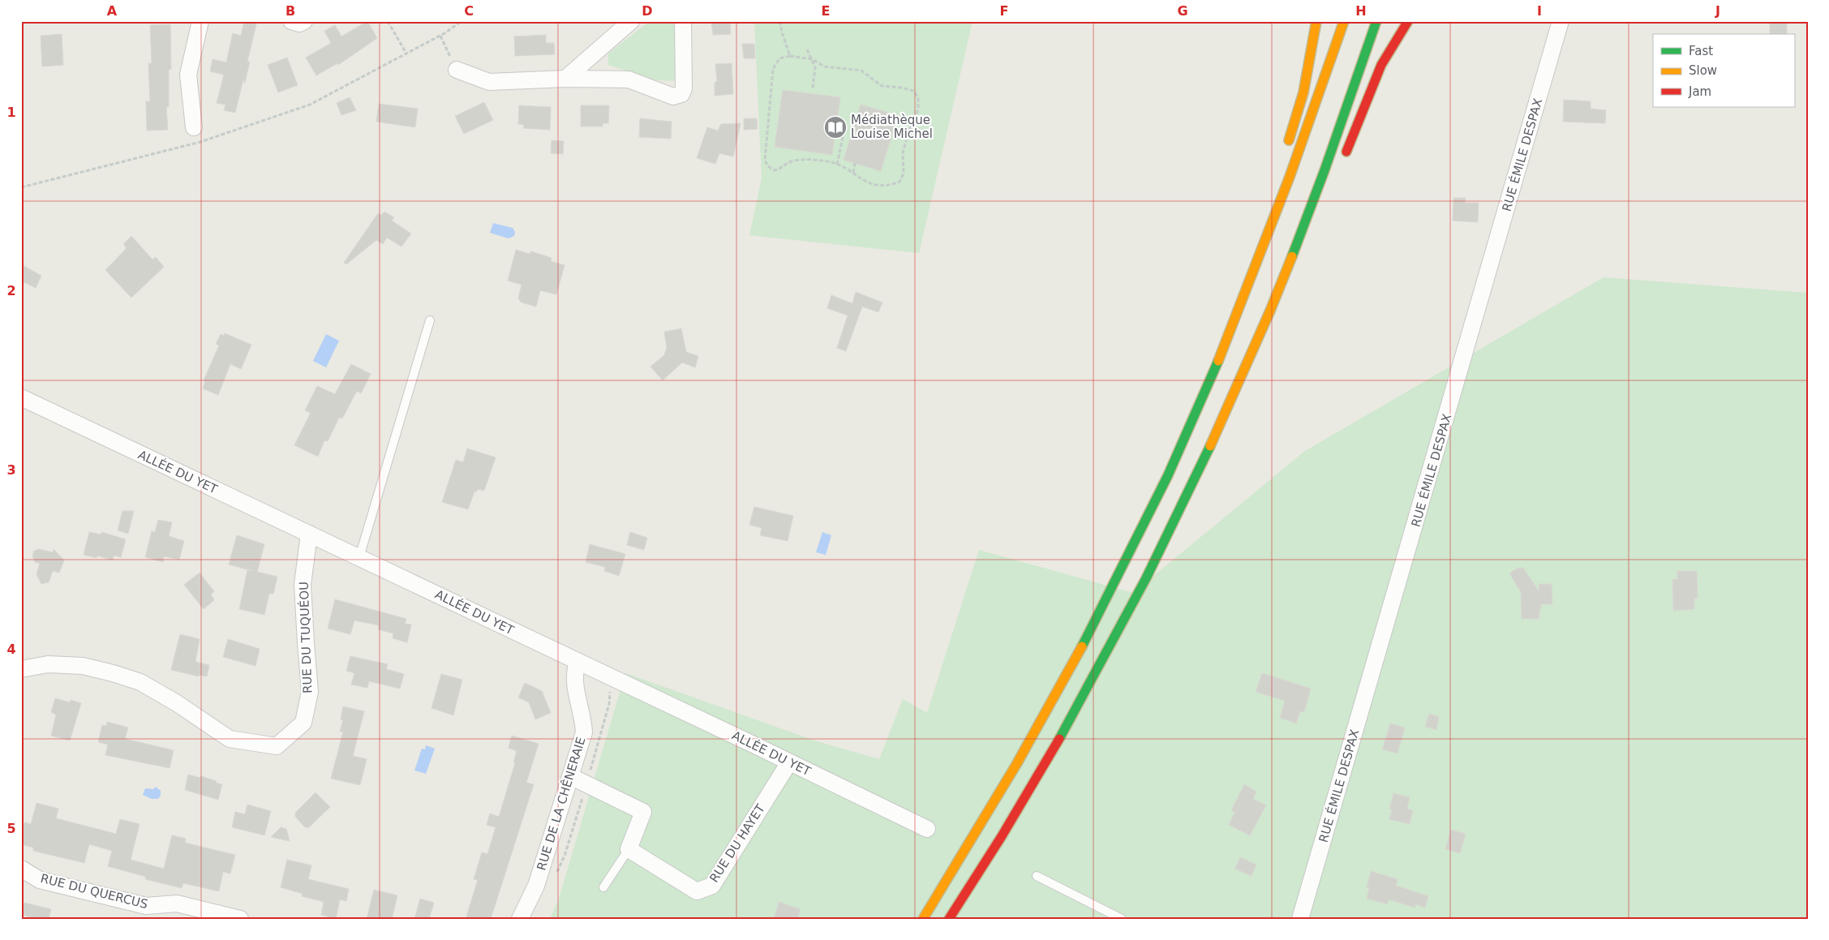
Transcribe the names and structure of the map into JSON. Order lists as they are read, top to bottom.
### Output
{
  "streets": {
    "street": [
      "RUE ÉMILE DESPAX",
      "ALLÉE DU YET",
      "RUE DU TUQUÉOU",
      "RUE DE LA CHÊNERAIE",
      "RUE DU HAYET",
      "RUE DU QUERCUS"
    ]
  },
  "crossings": [
    ["ALLÉE DU YET", "RUE DU TUQUÉOU"],
    ["ALLÉE DU YET", "RUE DE LA CHÊNERAIE"],
    ["ALLÉE DU YET", "RUE DU HAYET"]
  ],
  "places": {
    "library": ["Médiathèque Louise Michel"]
  },
  "legend": ["Fast", "Slow", "Jam"],
  "grid": {
    "columns": [
      "A",
      "B",
      "C",
      "D",
      "E",
      "F",
      "G",
      "H",
      "I",
      "J"
    ],
    "rows": [
      "1",
      "2",
      "3",
      "4",
      "5"
    ]
  }
}
